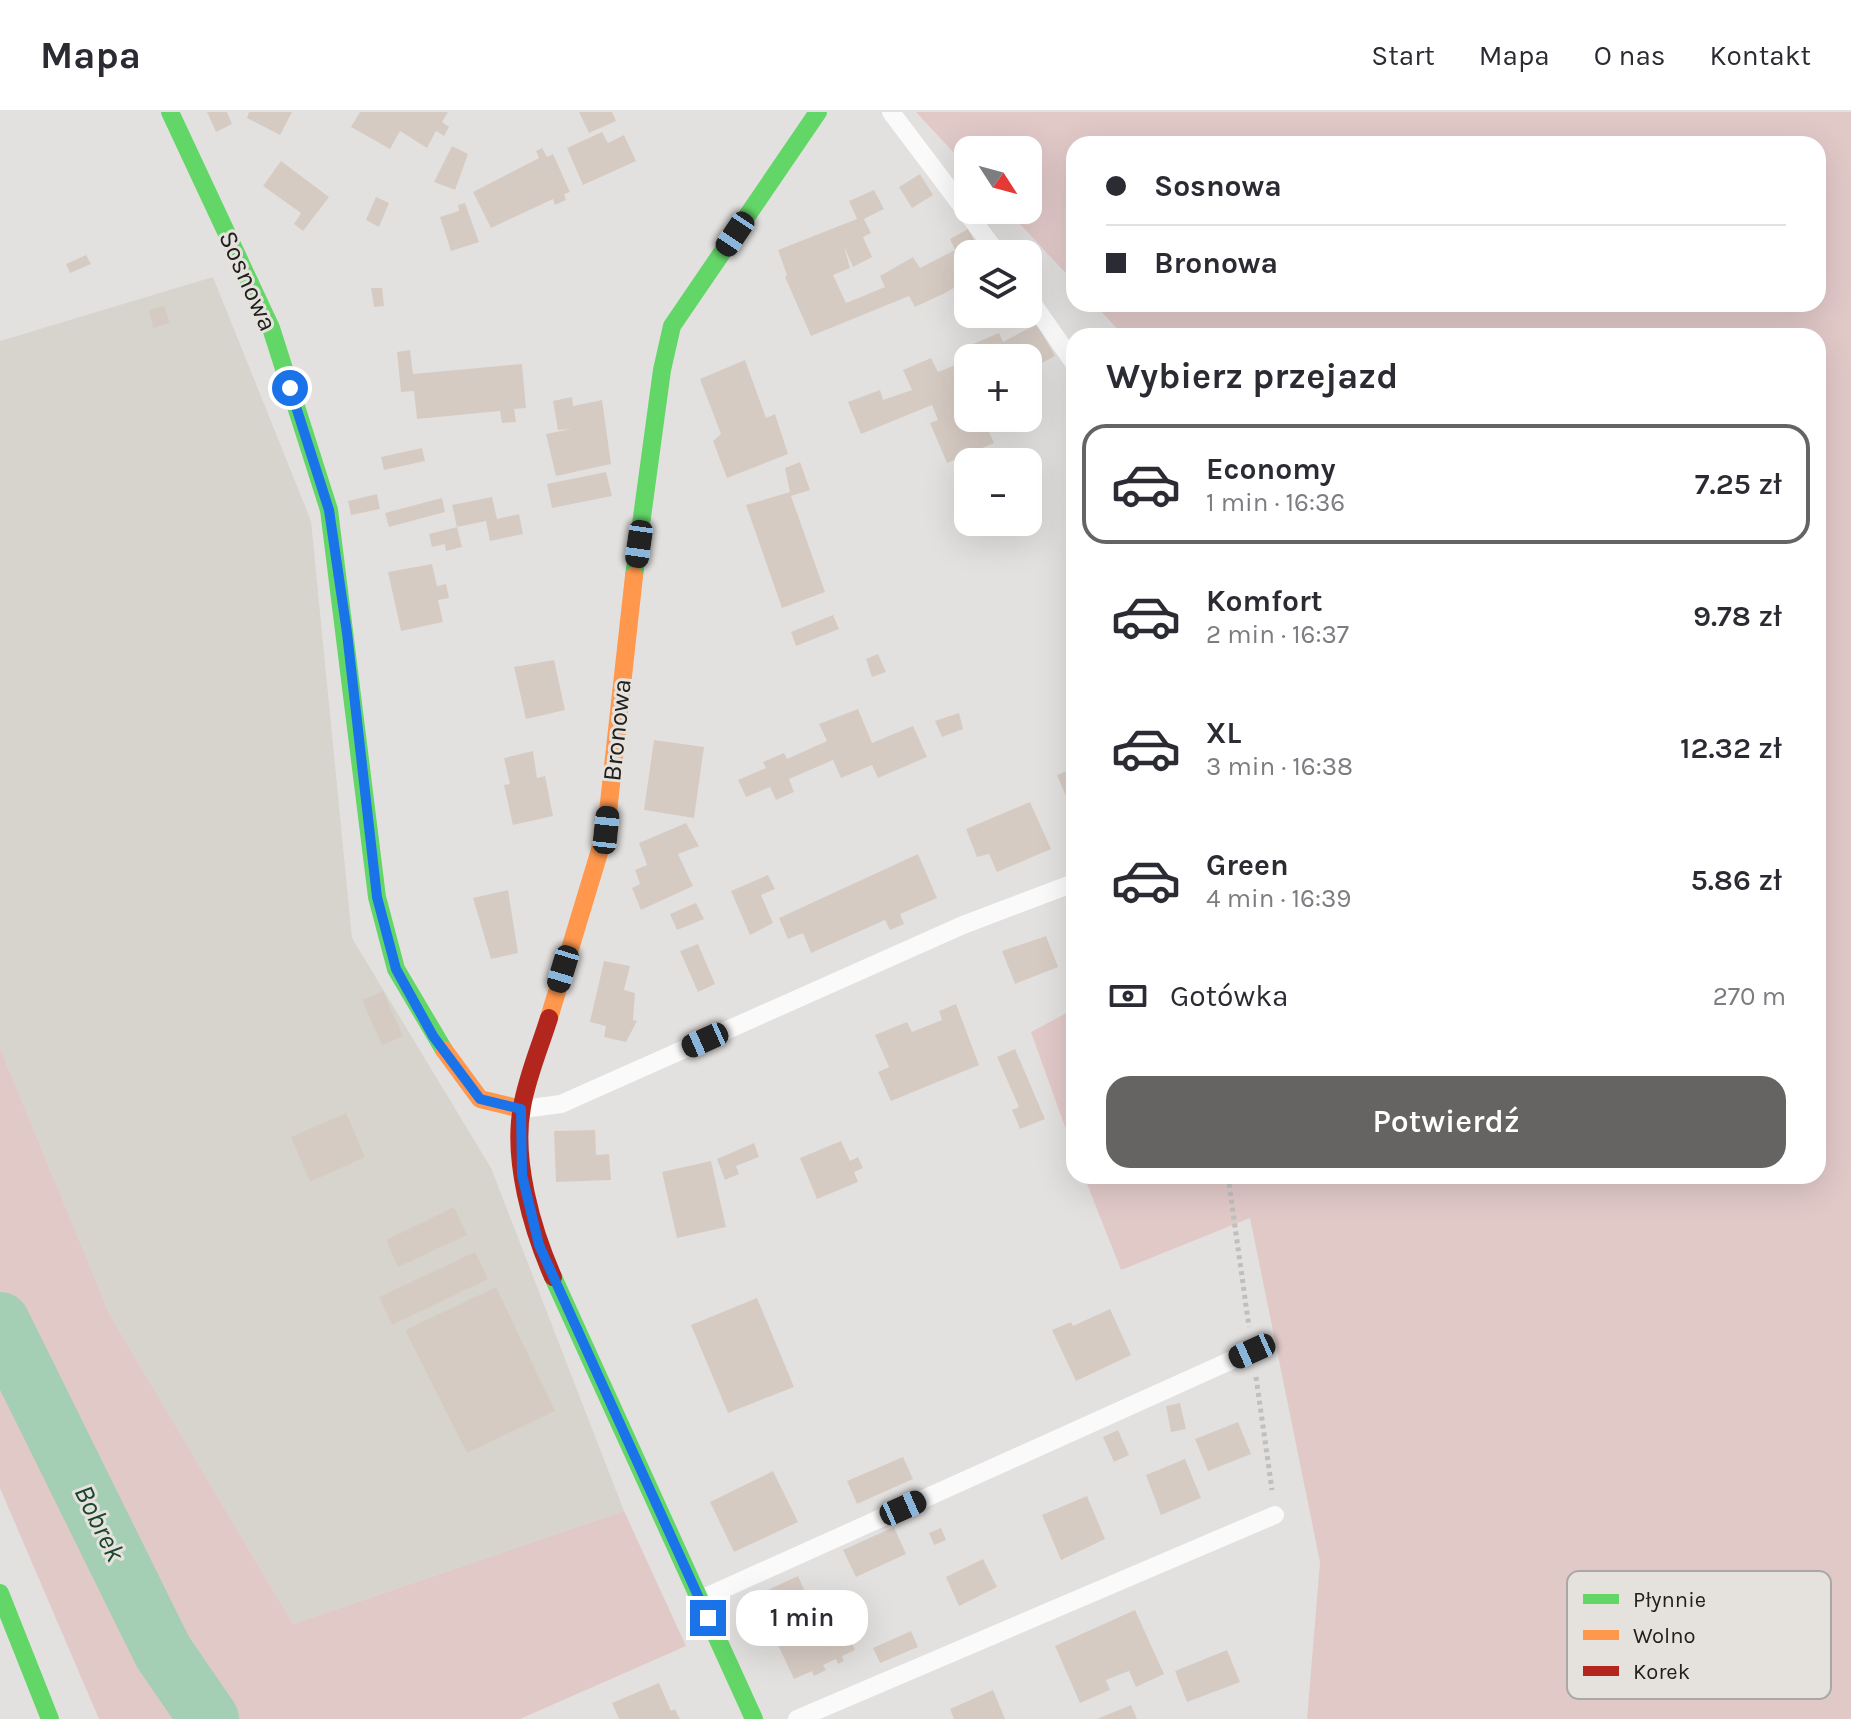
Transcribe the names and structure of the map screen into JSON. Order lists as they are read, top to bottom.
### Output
{
  "streets": {
    "main road": ["Sosnowa", "Bronowa"]
  },
  "crossings": [
    ["Sosnowa", "Bronowa"]
  ],
  "water": ["Bobrek"],
  "legend": ["Płynnie", "Wolno", "Korek"],
  "north": "bottom right",
  "page": {
    "header": "Mapa",
    "nav": [
      "Start",
      "Mapa",
      "O nas",
      "Kontakt"
    ],
    "map_buttons": ["+", "−"],
    "banner": ["Sosnowa", "Bronowa"],
    "heading": "Wybierz przejazd",
    "list": [
      {
        "name": "Economy",
        "note": "1 min · 16:36",
        "value": "7.25 zł"
      },
      {
        "name": "Komfort",
        "note": "2 min · 16:37",
        "value": "9.78 zł"
      },
      {
        "name": "XL",
        "note": "3 min · 16:38",
        "value": "12.32 zł"
      },
      {
        "name": "Green",
        "note": "4 min · 16:39",
        "value": "5.86 zł"
      }
    ],
    "pay": ["Gotówka", "270 m"],
    "buttons": "Potwierdź",
    "bubble": "1 min"
  }
}
